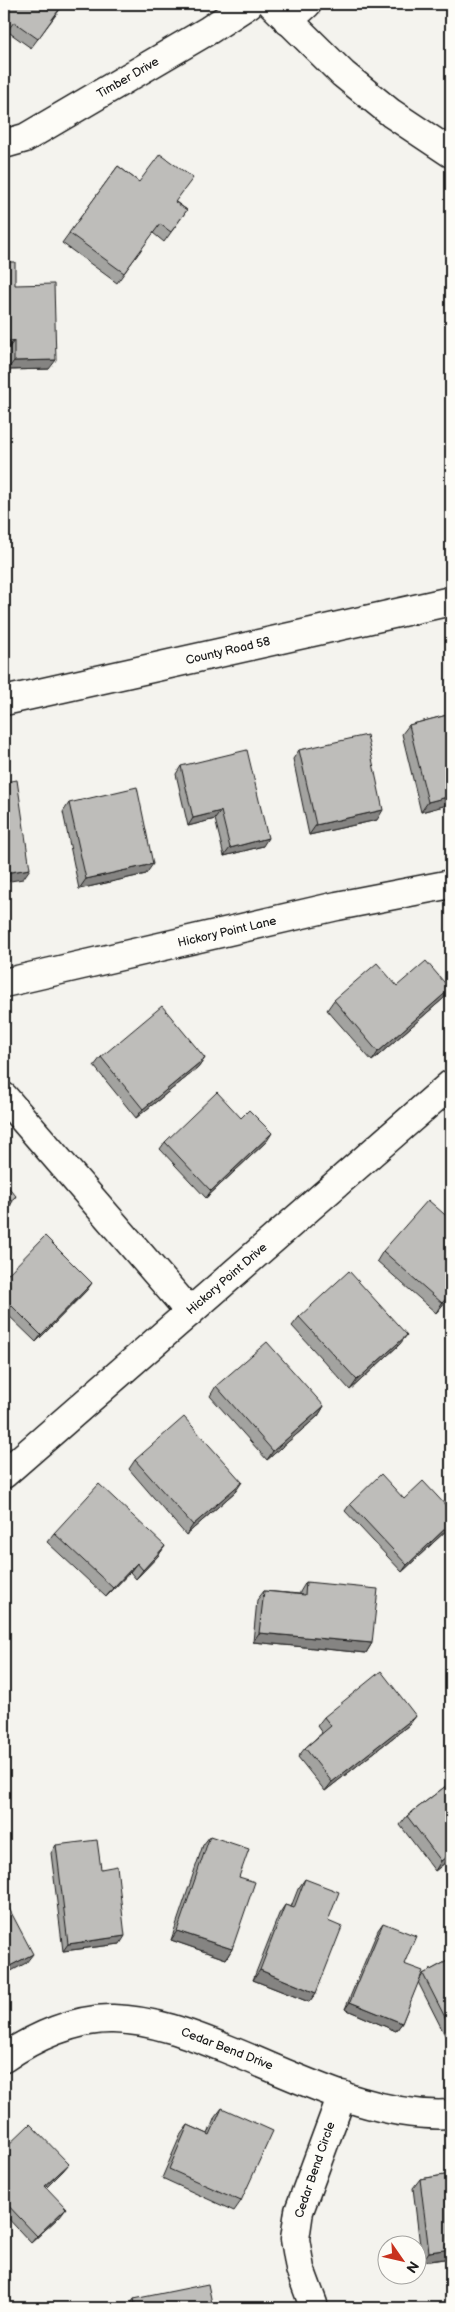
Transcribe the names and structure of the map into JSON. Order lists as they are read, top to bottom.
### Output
{
  "streets": {
    "street": [
      "Timber Drive",
      "County Road 58",
      "Hickory Point Lane",
      "Hickory Point Drive",
      "Cedar Bend Drive",
      "Cedar Bend Circle"
    ]
  },
  "crossings": [
    ["Cedar Bend Drive", "Cedar Bend Circle"]
  ],
  "north": "bottom right"
}
